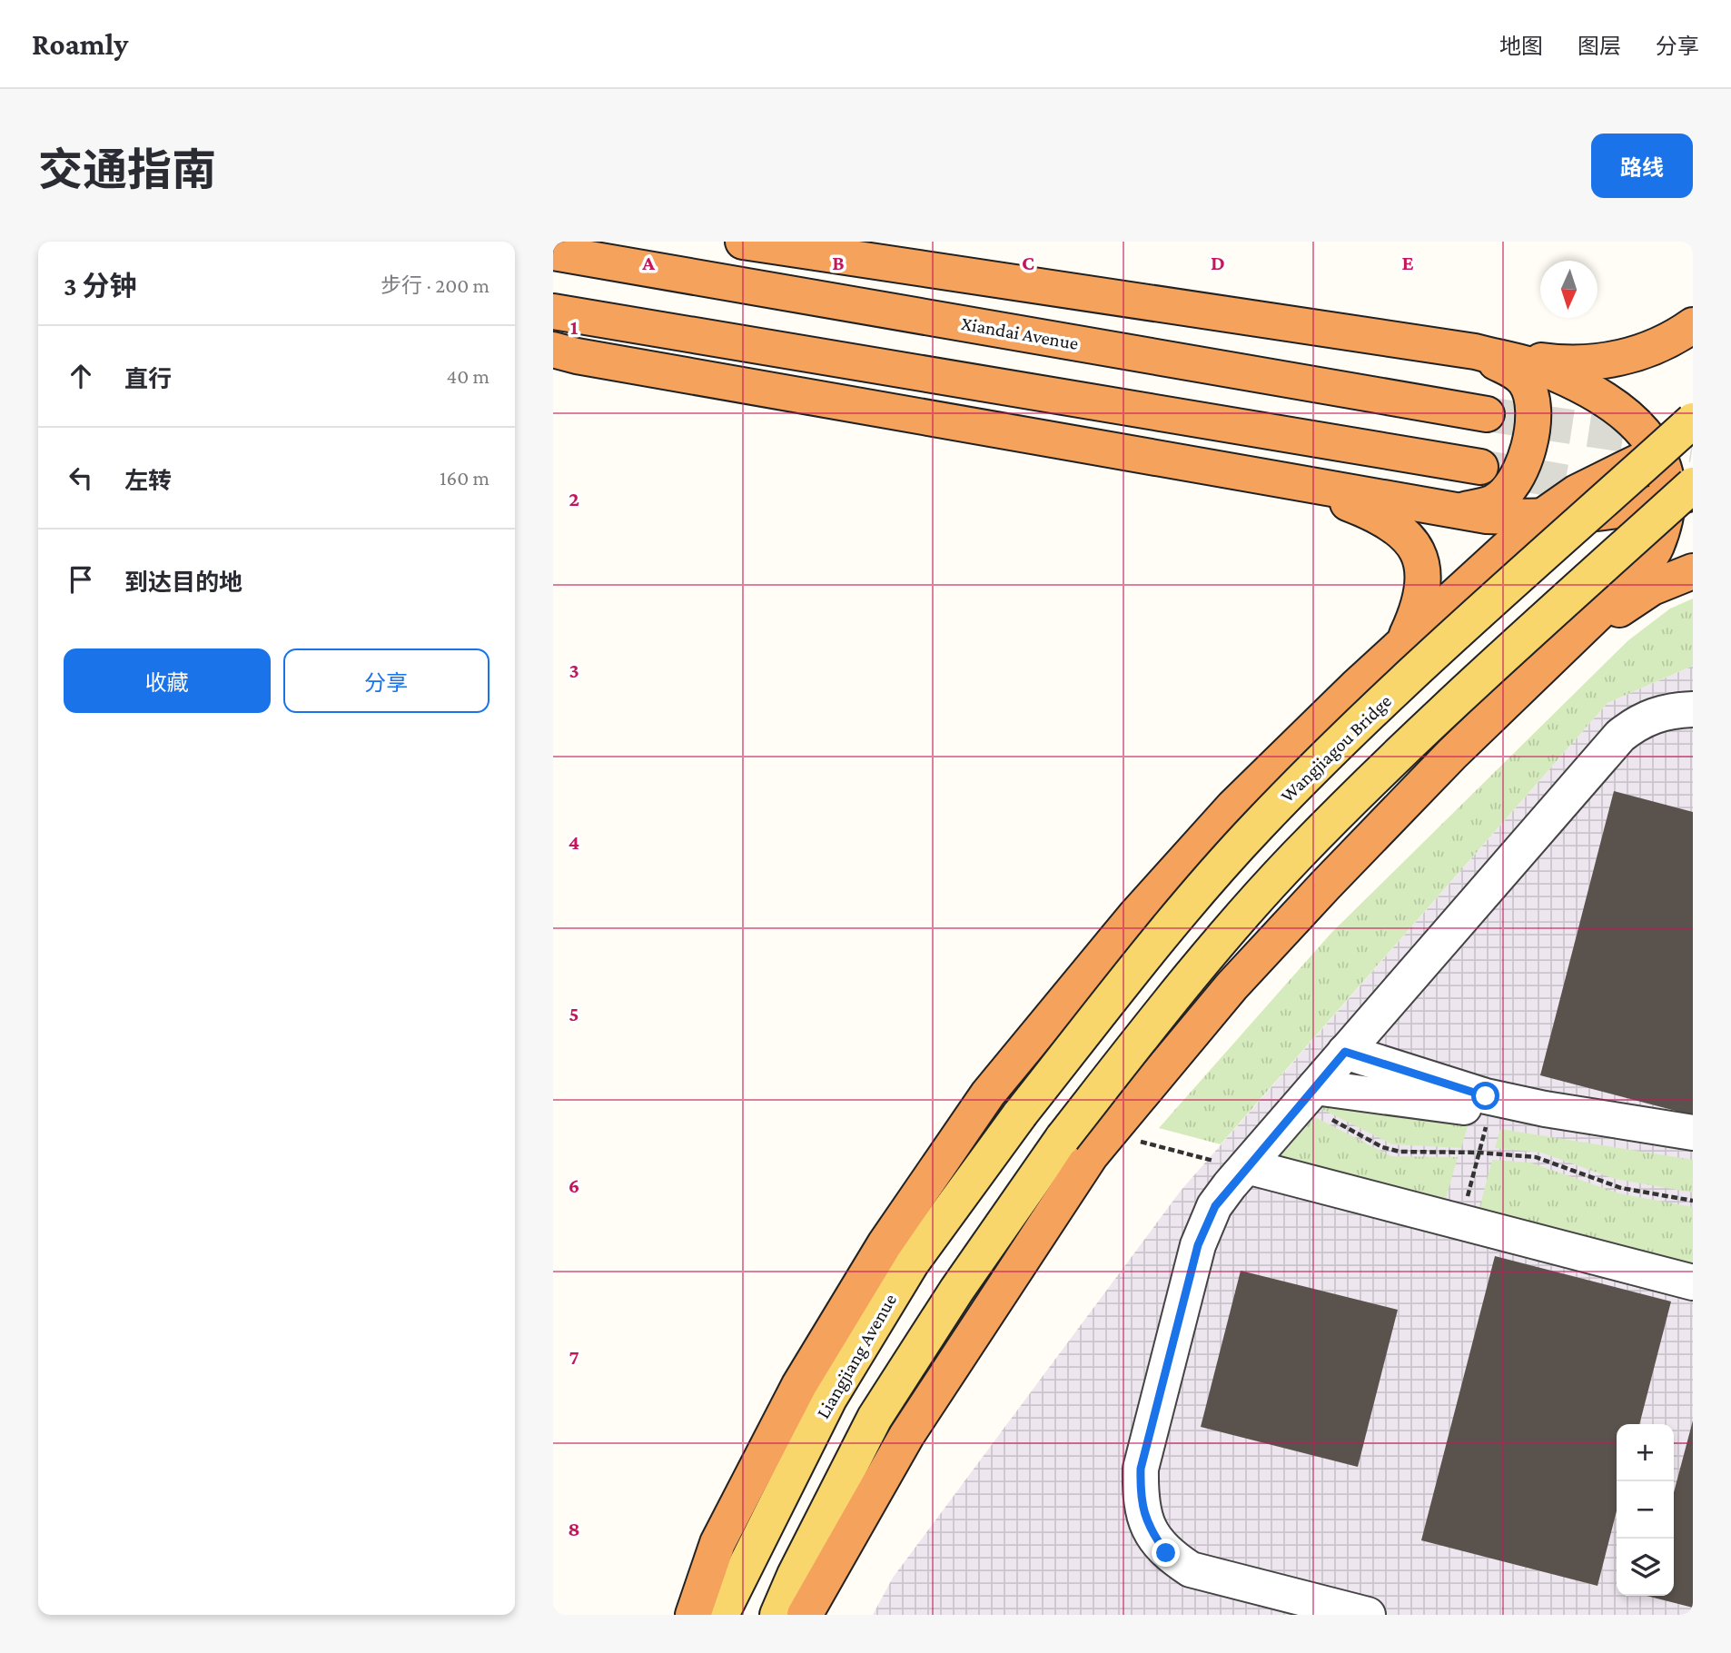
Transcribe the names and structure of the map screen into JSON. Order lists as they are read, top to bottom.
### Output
{
  "streets": {
    "highway": ["Xiandai Avenue"],
    "main road": ["Wangjiagou Bridge", "Liangjiang Avenue"]
  },
  "crossings": [
    ["Wangjiagou Bridge", "Liangjiang Avenue"]
  ],
  "north": "bottom",
  "page": {
    "header": "Roamly",
    "nav": ["地图", "图层", "分享"],
    "title": "交通指南",
    "buttons": [
      "路线",
      ["收藏", "分享"]
    ],
    "heading": ["3 分钟", "步行 · 200 m"],
    "list": [
      ["直行", "40 m"],
      ["左转", "160 m"],
      "到达目的地"
    ],
    "map_buttons": ["+", "−"]
  },
  "grid": {
    "columns": [
      "A",
      "B",
      "C",
      "D",
      "E"
    ],
    "rows": [
      "1",
      "2",
      "3",
      "4",
      "5",
      "6",
      "7",
      "8"
    ]
  }
}
